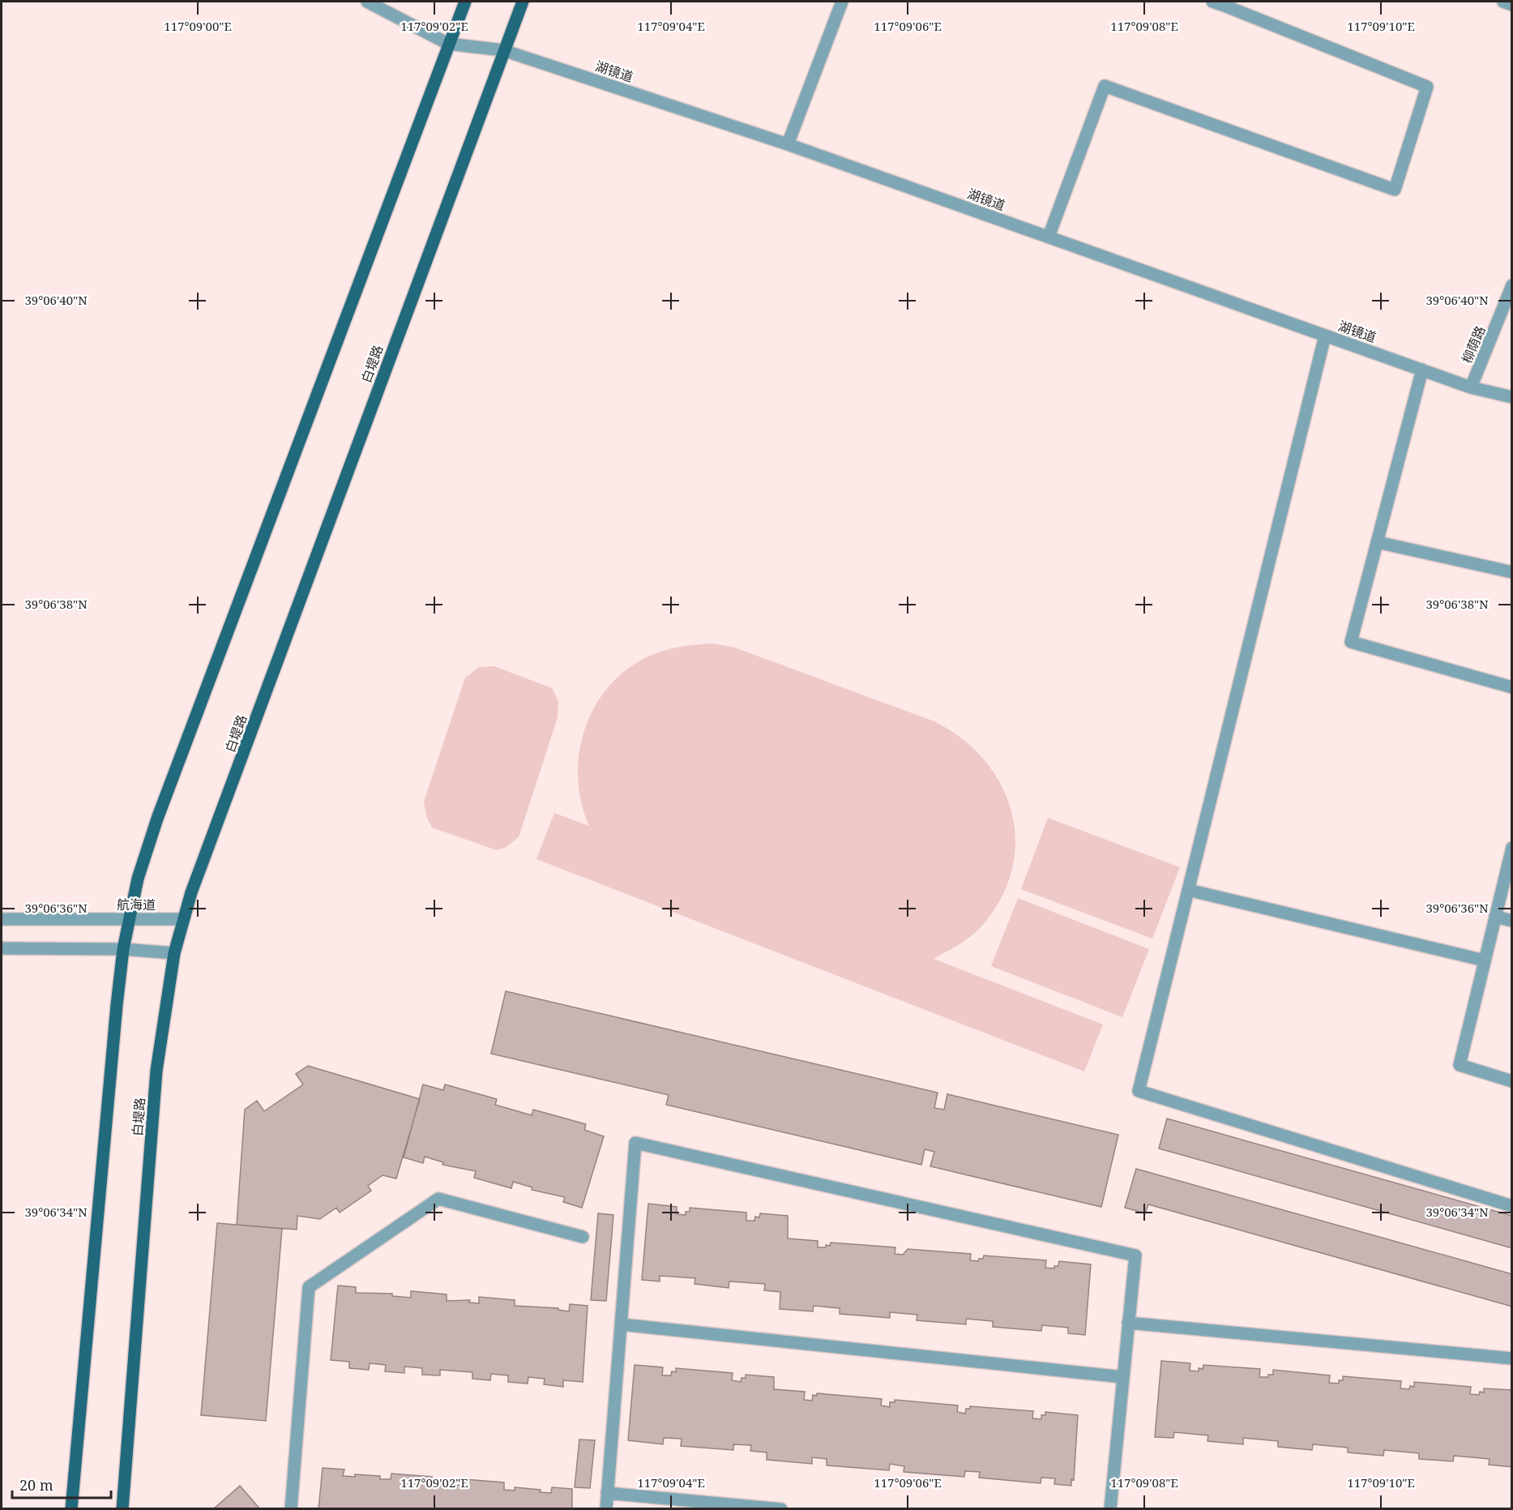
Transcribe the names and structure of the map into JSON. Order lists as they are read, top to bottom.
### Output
{
  "streets": {
    "main road": ["白堤路"],
    "street": ["湖镜道", "柳荫路", "航海道"]
  },
  "crossings": [
    ["湖镜道", "柳荫路"],
    ["湖镜道", "白堤路"],
    ["白堤路", "航海道"]
  ],
  "scale_bar": "20 m",
  "coordinates": [
    "117°09'00\"E",
    "117°09'02\"E",
    "117°09'04\"E",
    "117°09'06\"E",
    "117°09'08\"E",
    "117°09'10\"E",
    "39°06'40\"N",
    "39°06'38\"N",
    "39°06'36\"N",
    "39°06'34\"N"
  ]
}
